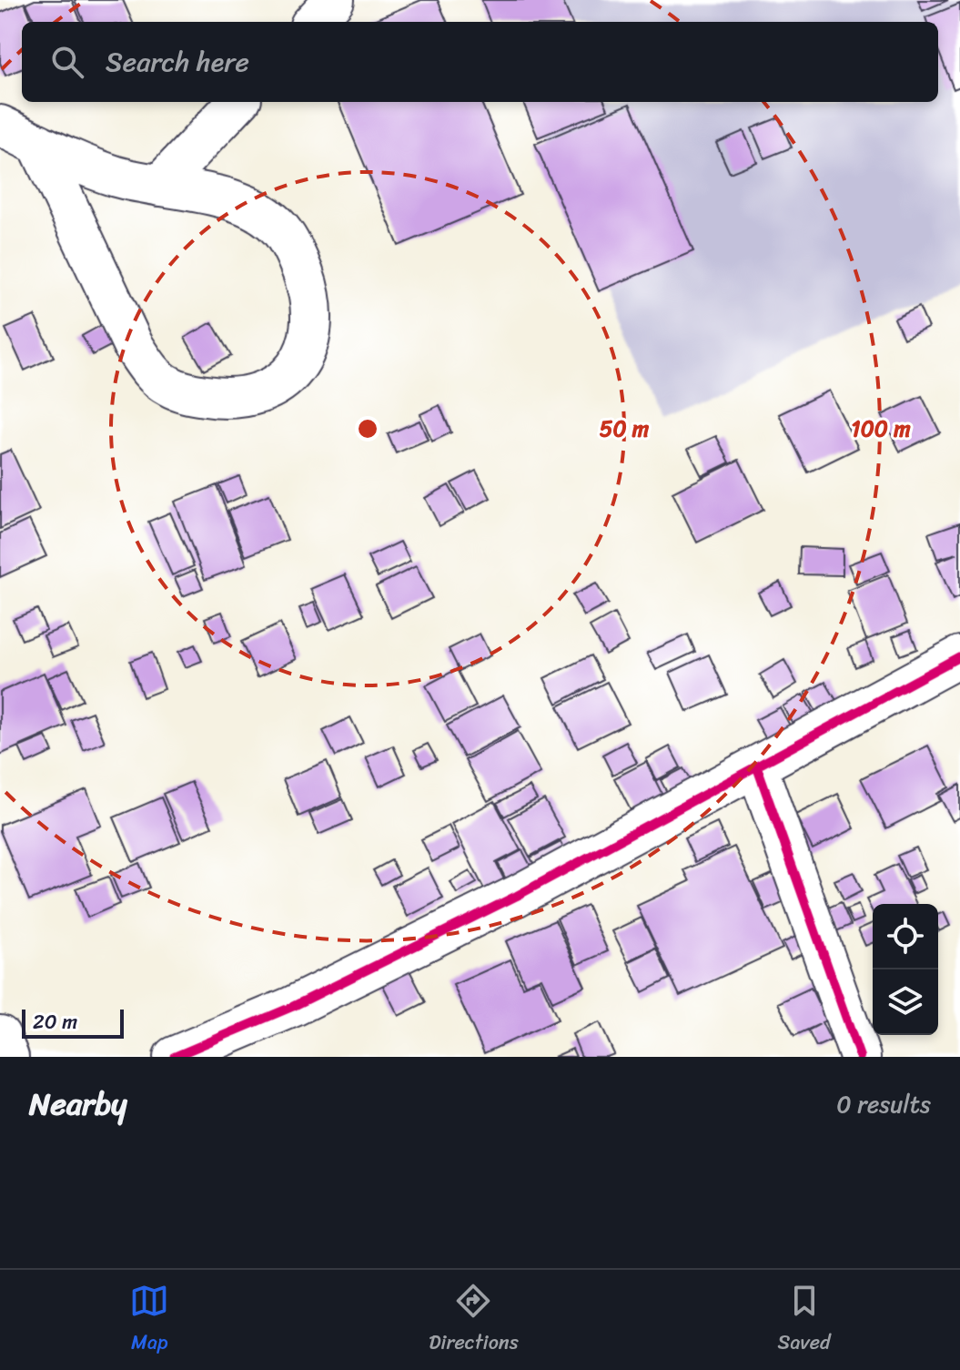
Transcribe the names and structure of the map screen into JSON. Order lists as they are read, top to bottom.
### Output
{
  "scale_bar": "20 m",
  "page": {
    "search": "Search here",
    "scale": "20 m",
    "heading": ["Nearby", "0 results"],
    "nav": ["Map", "Directions", "Saved"]
  },
  "rings": ["50 m", "100 m"]
}
